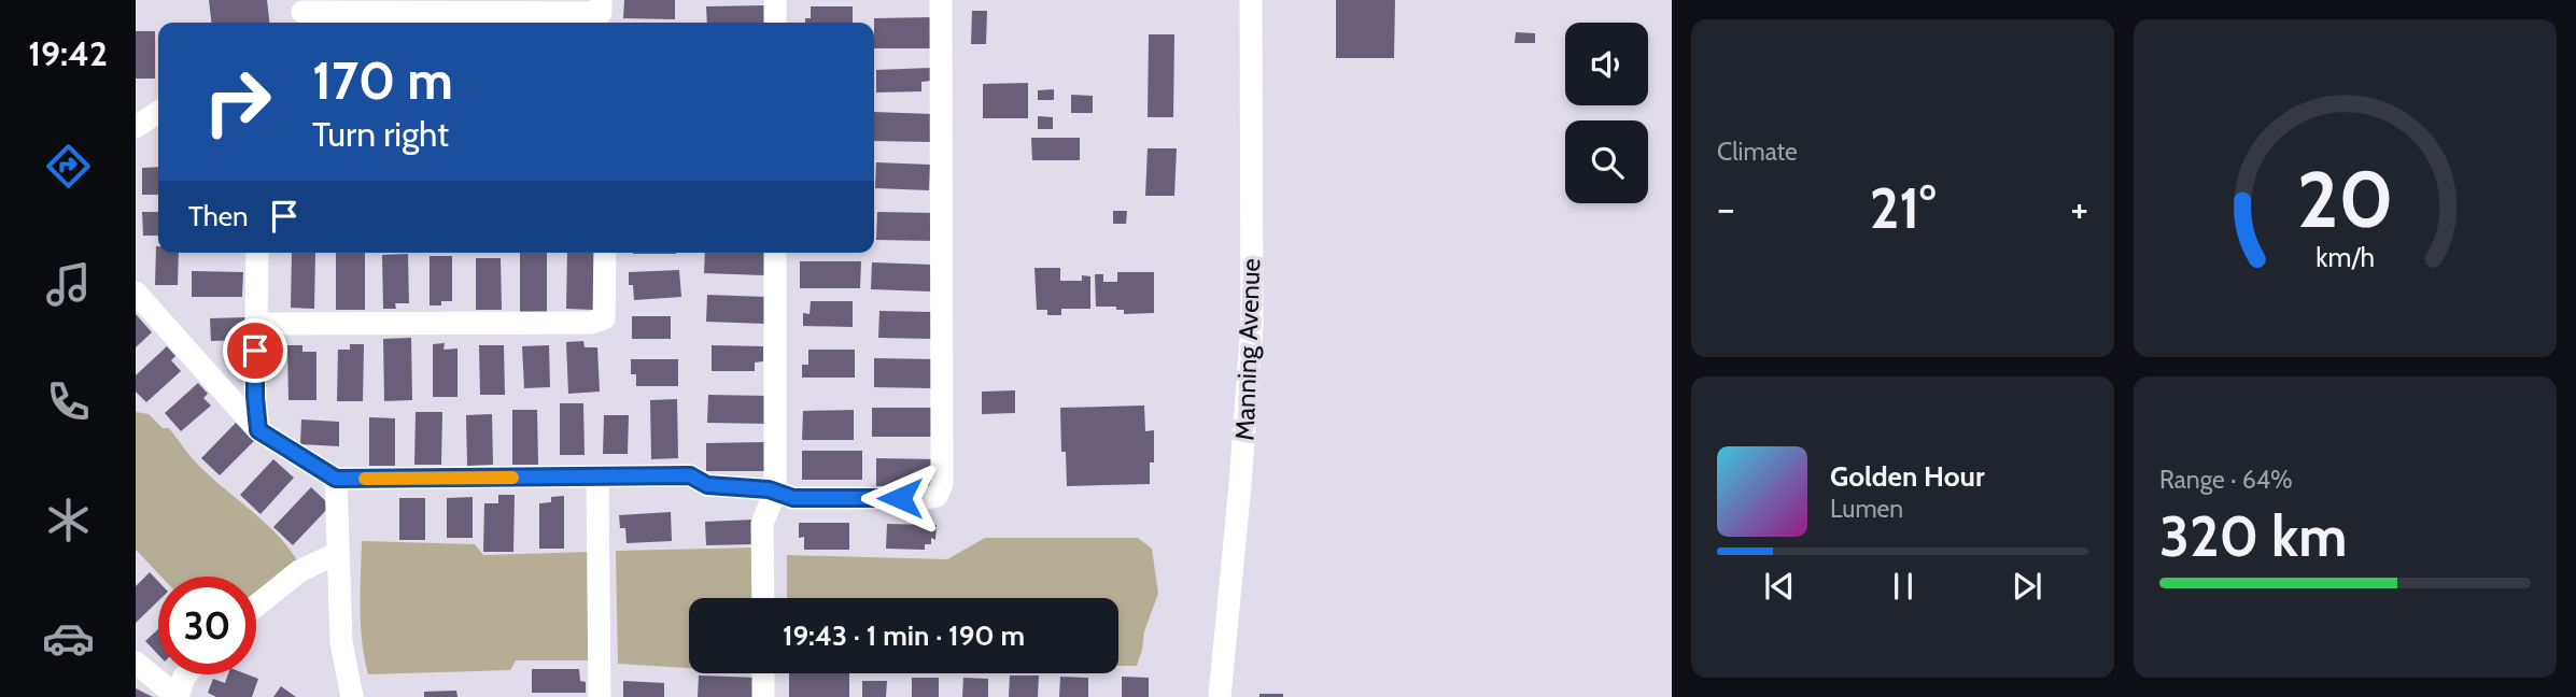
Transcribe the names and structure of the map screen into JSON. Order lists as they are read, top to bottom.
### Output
{
  "streets": {
    "street": ["Manning Avenue"]
  },
  "page": {
    "tabs": "19:42",
    "tile": [
      "Climate",
      ["Range · 64%", "320 km"]
    ],
    "turn": ["170 m", "Turn right"],
    "heat": ["−", "21°", "+"],
    "then": "Then",
    "song": ["Golden Hour", "Lumen"],
    "limit": "30",
    "trip": "19:43 · 1 min · 190 m",
    "gauge": ["20", "km/h"]
  }
}
